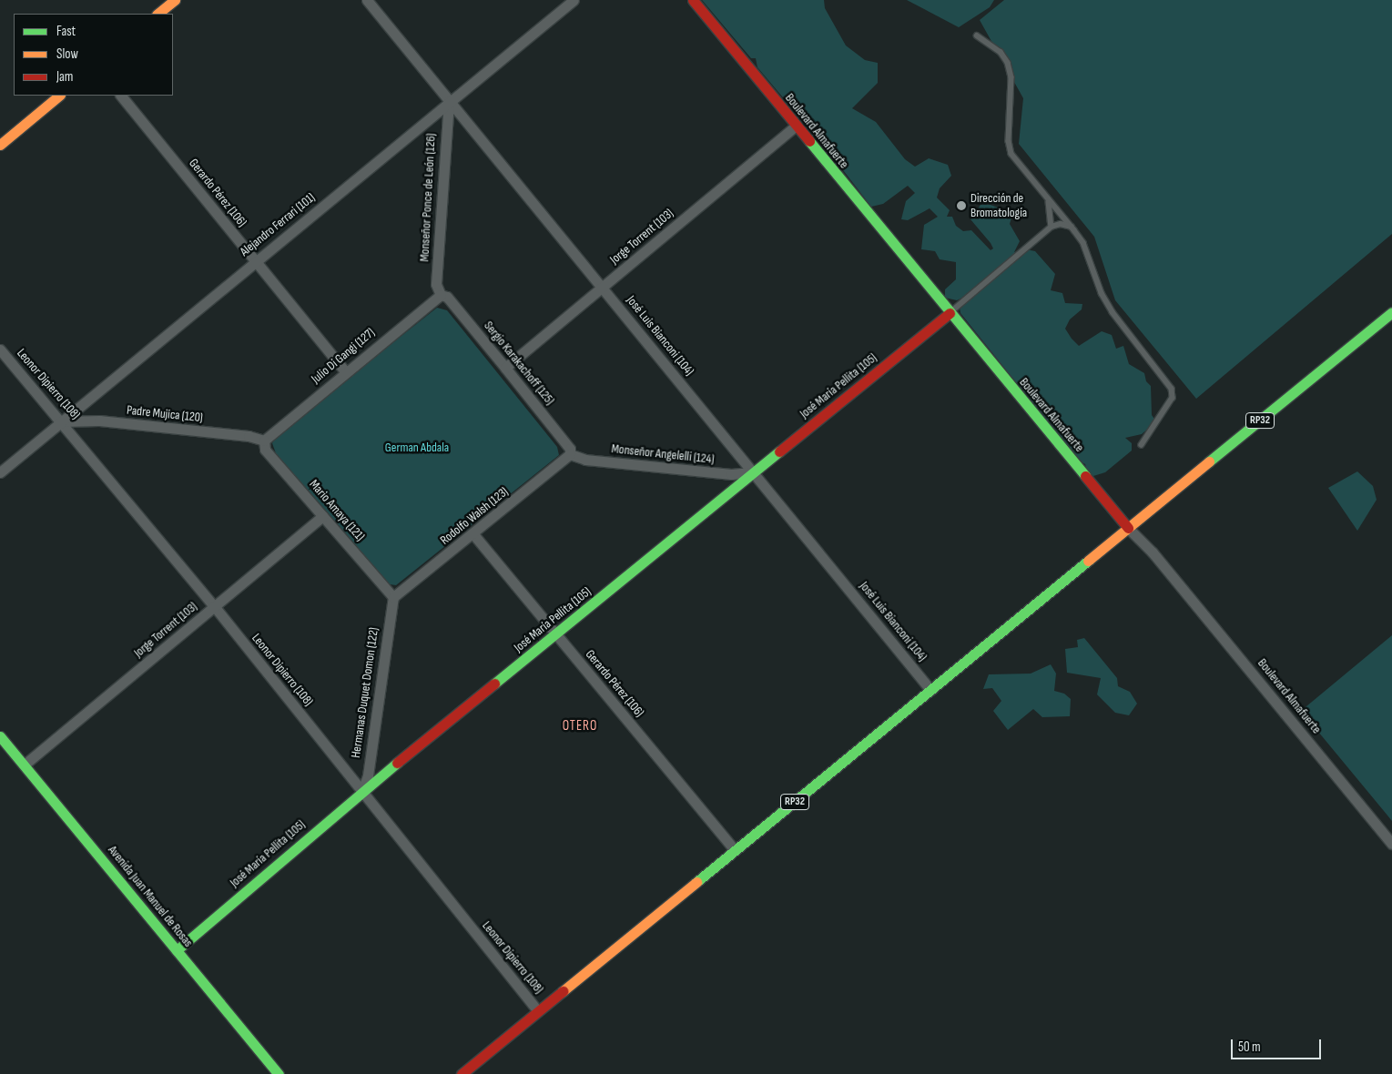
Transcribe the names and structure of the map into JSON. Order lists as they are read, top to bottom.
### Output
{
  "streets": {
    "main road": [
      "Boulevard Almafuerte",
      "José María Pellita (105)",
      "RP32",
      "Avenida Juan Manuel de Rosas"
    ],
    "street": [
      "Gerardo Pérez (106)",
      "Monseñor Ponce de León (126)",
      "Alejandro Ferrari (101)",
      "Jorge Torrent (103)",
      "José Luis Bianconi (104)",
      "Julio Di Gangi (127)",
      "Sergio Karakachoff (125)",
      "Leonor Dipierro (108)",
      "Padre Mujica (120)",
      "Monseñor Angelelli (124)",
      "Mario Amaya (121)",
      "Rodolfo Walsh (123)",
      "Hermanas Duquet Domon (122)"
    ]
  },
  "crossings": [
    ["Boulevard Almafuerte", "Jorge Torrent (103)"],
    ["Boulevard Almafuerte", "José María Pellita (105)"],
    ["Boulevard Almafuerte", "RP32"],
    ["Gerardo Pérez (106)", "Alejandro Ferrari (101)"],
    ["Gerardo Pérez (106)", "Julio Di Gangi (127)"],
    ["Gerardo Pérez (106)", "José María Pellita (105)"],
    ["Gerardo Pérez (106)", "RP32"],
    ["Gerardo Pérez (106)", "Rodolfo Walsh (123)"],
    ["Monseñor Ponce de León (126)", "Alejandro Ferrari (101)"],
    ["Monseñor Ponce de León (126)", "José Luis Bianconi (104)"],
    ["Monseñor Ponce de León (126)", "Julio Di Gangi (127)"],
    ["Monseñor Ponce de León (126)", "Sergio Karakachoff (125)"],
    ["Alejandro Ferrari (101)", "José Luis Bianconi (104)"],
    ["Alejandro Ferrari (101)", "Leonor Dipierro (108)"],
    ["Alejandro Ferrari (101)", "Padre Mujica (120)"],
    ["Jorge Torrent (103)", "José Luis Bianconi (104)"],
    ["Jorge Torrent (103)", "Sergio Karakachoff (125)"],
    ["Jorge Torrent (103)", "Leonor Dipierro (108)"],
    ["Jorge Torrent (103)", "Mario Amaya (121)"],
    ["Jorge Torrent (103)", "Avenida Juan Manuel de Rosas"],
    ["José Luis Bianconi (104)", "José María Pellita (105)"],
    ["José Luis Bianconi (104)", "RP32"],
    ["José Luis Bianconi (104)", "Monseñor Angelelli (124)"],
    ["Julio Di Gangi (127)", "Sergio Karakachoff (125)"],
    ["Julio Di Gangi (127)", "Padre Mujica (120)"],
    ["Julio Di Gangi (127)", "Mario Amaya (121)"],
    ["Sergio Karakachoff (125)", "Monseñor Angelelli (124)"],
    ["Sergio Karakachoff (125)", "Rodolfo Walsh (123)"],
    ["Leonor Dipierro (108)", "José María Pellita (105)"],
    ["Leonor Dipierro (108)", "Padre Mujica (120)"],
    ["Leonor Dipierro (108)", "RP32"],
    ["Leonor Dipierro (108)", "Hermanas Duquet Domon (122)"],
    ["José María Pellita (105)", "Monseñor Angelelli (124)"],
    ["José María Pellita (105)", "Hermanas Duquet Domon (122)"],
    ["José María Pellita (105)", "Avenida Juan Manuel de Rosas"],
    ["Padre Mujica (120)", "Mario Amaya (121)"],
    ["Monseñor Angelelli (124)", "Rodolfo Walsh (123)"],
    ["Mario Amaya (121)", "Rodolfo Walsh (123)"],
    ["Mario Amaya (121)", "Hermanas Duquet Domon (122)"],
    ["Rodolfo Walsh (123)", "Hermanas Duquet Domon (122)"]
  ],
  "districts": ["OTERO"],
  "parks": ["German Abdala"],
  "places": ["Dirección de Bromatología"],
  "legend": ["Fast", "Slow", "Jam"],
  "scale_bar": "50 m"
}
